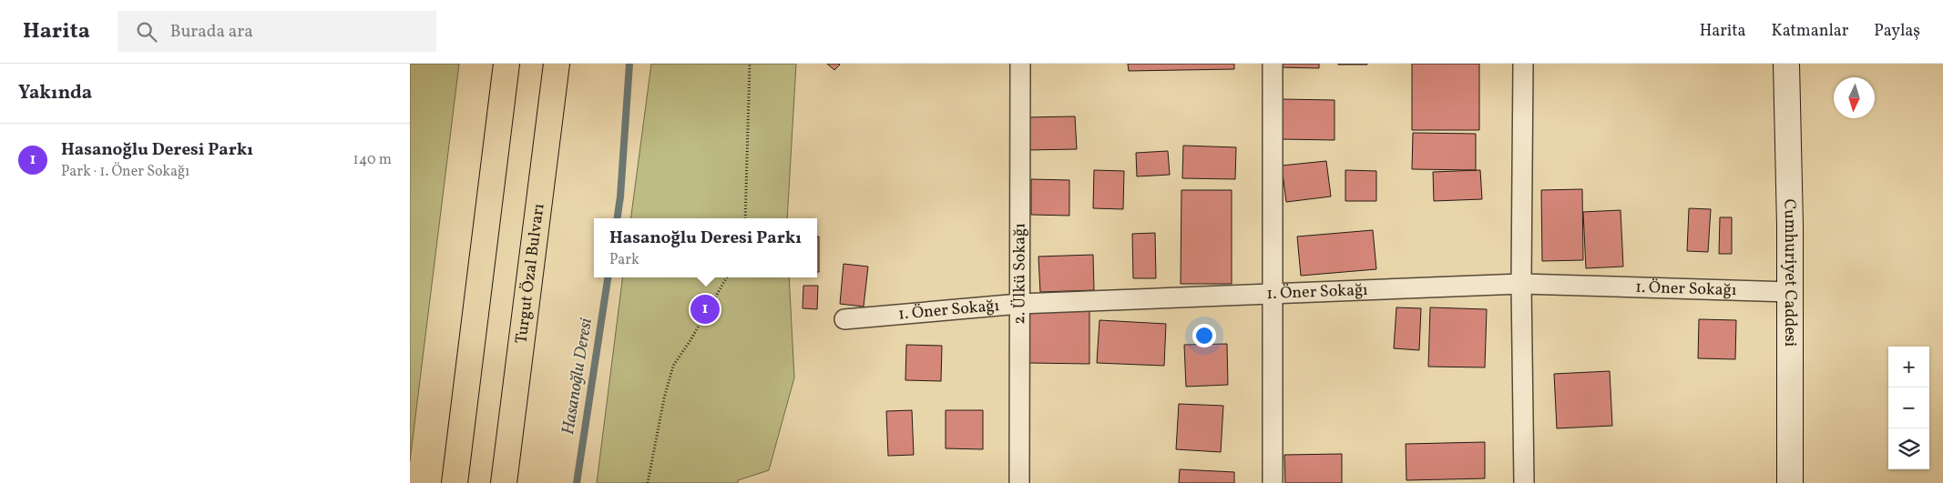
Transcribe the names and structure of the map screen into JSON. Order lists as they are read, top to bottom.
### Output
{
  "streets": {
    "main road": ["Cumhuriyet Caddesi", "Turgut Özal Bulvarı"],
    "street": ["2. Ülkü Sokağı", "1. Öner Sokağı"]
  },
  "crossings": [
    ["2. Ülkü Sokağı", "1. Öner Sokağı"],
    ["Cumhuriyet Caddesi", "1. Öner Sokağı"]
  ],
  "water": ["Hasanoğlu Deresi"],
  "north": "bottom",
  "page": {
    "header": "Harita",
    "search": "Burada ara",
    "nav": ["Harita", "Katmanlar", "Paylaş"],
    "heading": "Yakında",
    "list": [
      {
        "mark": "1",
        "name": "Hasanoğlu Deresi Parkı",
        "note": "Park · 1. Öner Sokağı",
        "value": "140 m"
      }
    ],
    "popup": ["Hasanoğlu Deresi Parkı", "Park"],
    "pins": "1",
    "map_buttons": ["+", "−"]
  }
}
